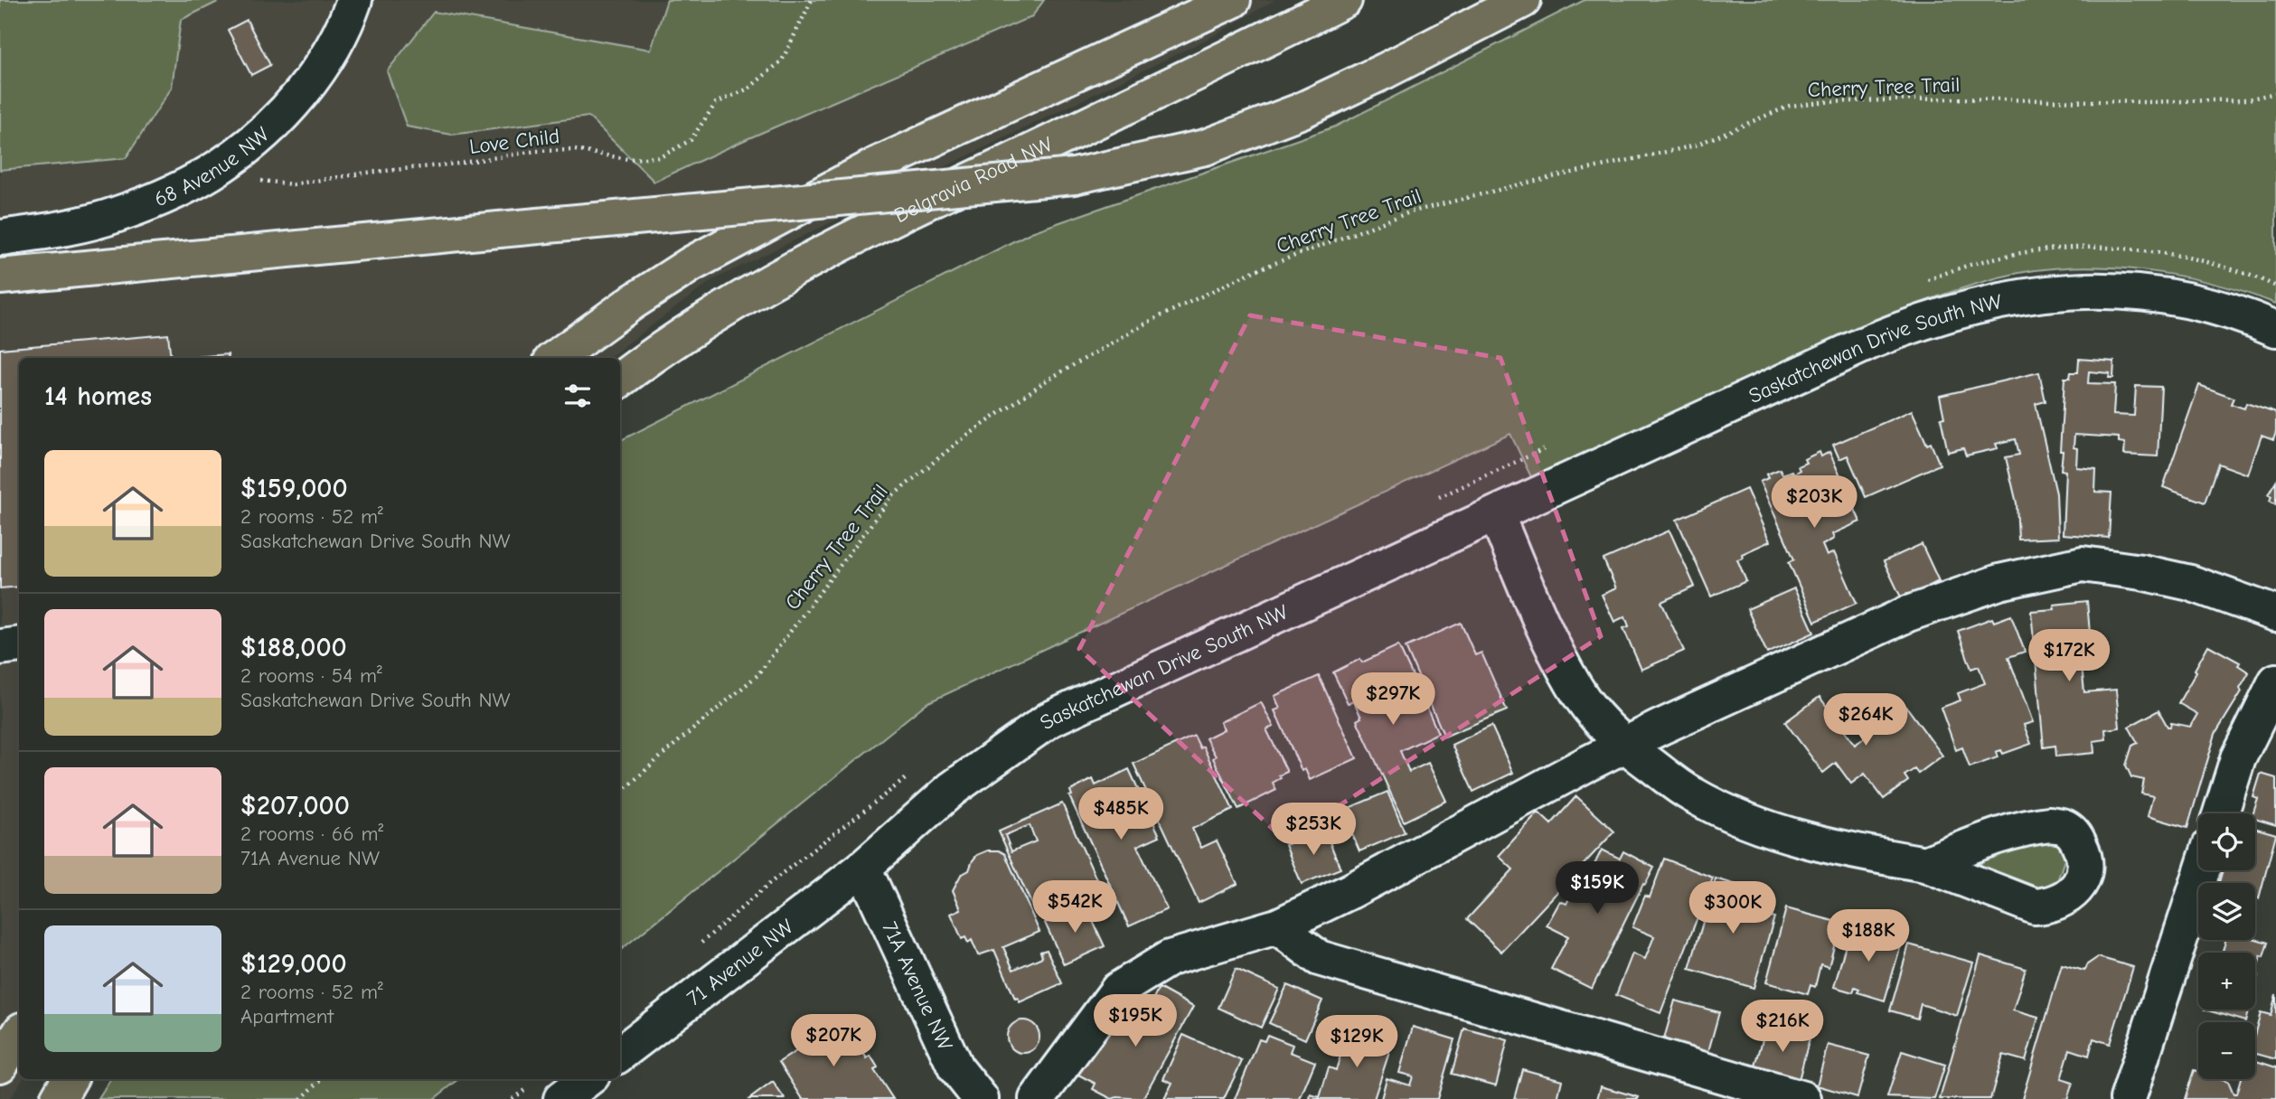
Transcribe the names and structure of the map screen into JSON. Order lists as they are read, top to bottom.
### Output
{
  "streets": {
    "main road": ["Belgravia Road NW"],
    "street": [
      "68 Avenue NW",
      "Saskatchewan Drive South NW",
      "71 Avenue NW",
      "71A Avenue NW"
    ],
    "path": ["Cherry Tree Trail", "Love Child"]
  },
  "crossings": [
    ["Saskatchewan Drive South NW", "71 Avenue NW"],
    ["Saskatchewan Drive South NW", "71A Avenue NW"],
    ["71 Avenue NW", "71A Avenue NW"]
  ],
  "page": {
    "heading": "14 homes",
    "list": [
      {
        "name": "$159,000",
        "note": "2 rooms · 52 m² · Saskatchewan Drive South NW"
      },
      {
        "name": "$188,000",
        "note": "2 rooms · 54 m² · Saskatchewan Drive South NW"
      },
      {
        "name": "$207,000",
        "note": "2 rooms · 66 m² · 71A Avenue NW"
      },
      {
        "name": "$129,000",
        "note": "2 rooms · 52 m² · Apartment"
      }
    ],
    "price": [
      "$203K",
      "$172K",
      "$297K",
      "$264K",
      "$485K",
      "$253K",
      "$159K",
      "$542K",
      "$300K",
      "$188K",
      "$195K",
      "$216K",
      "$207K",
      "$129K"
    ],
    "map_buttons": ["+", "−"]
  }
}
